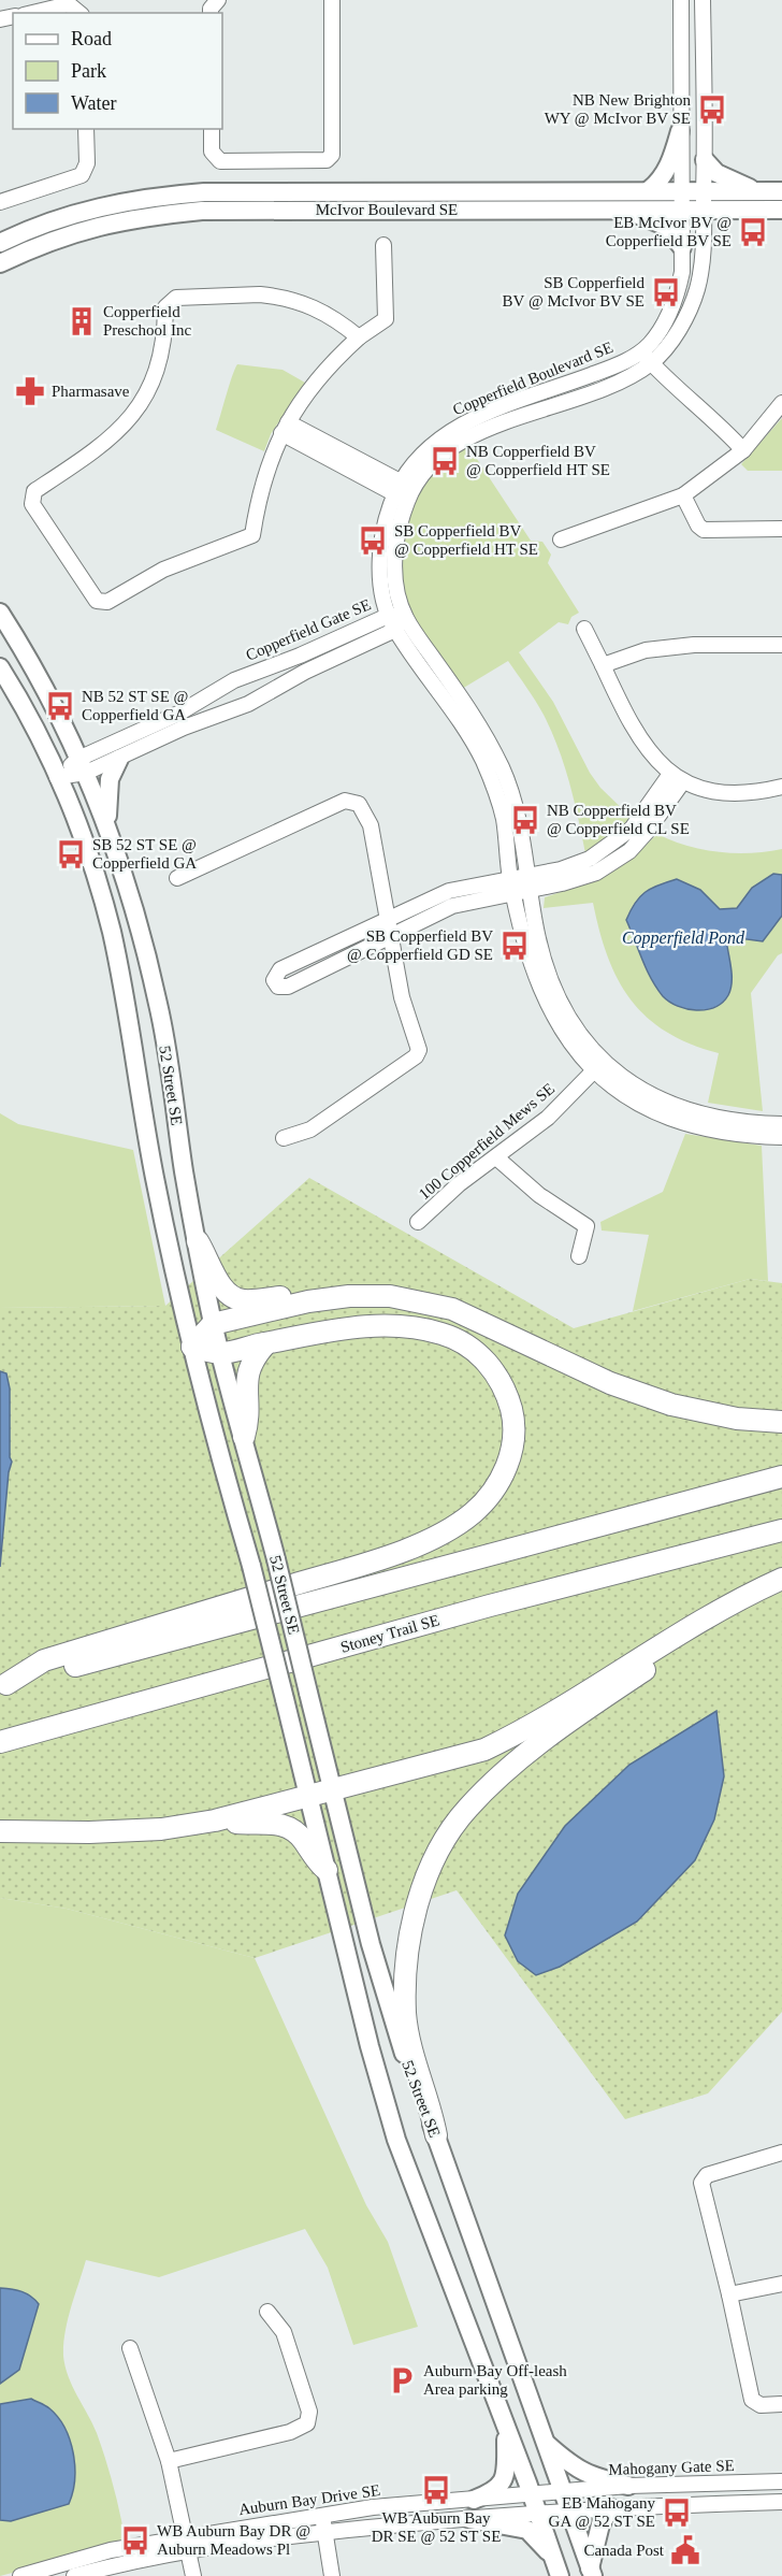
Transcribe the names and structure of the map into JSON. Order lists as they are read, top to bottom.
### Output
{
  "streets": {
    "highway": ["Stoney Trail SE"],
    "main road": ["McIvor Boulevard SE", "52 Street SE"],
    "street": [
      "Copperfield Boulevard SE",
      "Copperfield Gate SE",
      "100 Copperfield Mews SE",
      "Mahogany Gate SE",
      "Auburn Bay Drive SE"
    ]
  },
  "crossings": [
    ["McIvor Boulevard SE", "Copperfield Boulevard SE"],
    ["Copperfield Boulevard SE", "Copperfield Gate SE"],
    ["Copperfield Boulevard SE", "100 Copperfield Mews SE"],
    ["Copperfield Gate SE", "52 Street SE"],
    ["52 Street SE", "Mahogany Gate SE"],
    ["52 Street SE", "Auburn Bay Drive SE"],
    ["Mahogany Gate SE", "Auburn Bay Drive SE"]
  ],
  "water": ["Copperfield Pond"],
  "places": {
    "bus stop": [
      "NB New Brighton WY @ McIvor BV SE",
      "EB McIvor BV @ Copperfield BV SE",
      "SB Copperfield BV @ McIvor BV SE",
      "NB Copperfield BV @ Copperfield HT SE",
      "SB Copperfield BV @ Copperfield HT SE",
      "NB 52 ST SE @ Copperfield GA",
      "NB Copperfield BV @ Copperfield CL SE",
      "SB 52 ST SE @ Copperfield GA",
      "SB Copperfield BV @ Copperfield GD SE",
      "WB Auburn Bay DR SE @ 52 ST SE",
      "EB Mahogany GA @ 52 ST SE",
      "WB Auburn Bay DR @ Auburn Meadows Pl"
    ],
    "building": ["Copperfield Preschool Inc"],
    "pharmacy": ["Pharmasave"],
    "parking": ["Auburn Bay Off-leash Area parking"],
    "public building": ["Canada Post"]
  },
  "legend": ["Road", "Park", "Water"]
}
